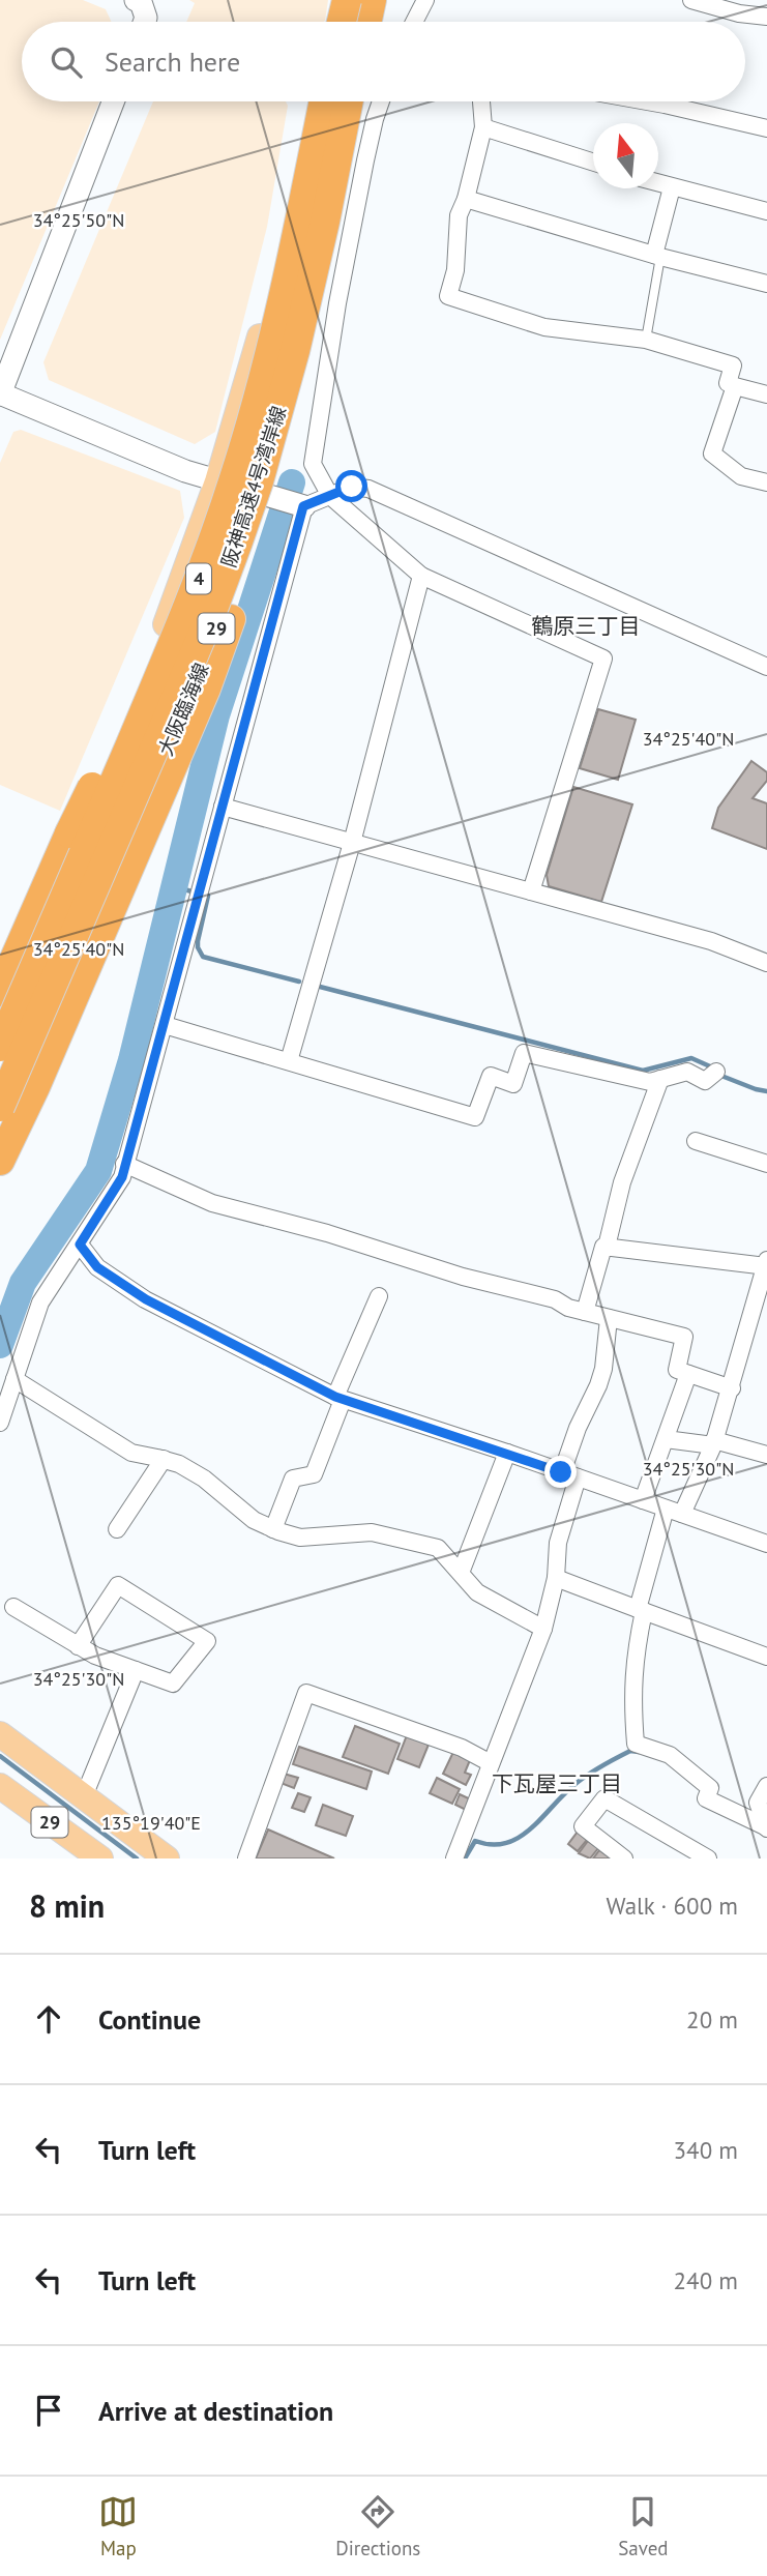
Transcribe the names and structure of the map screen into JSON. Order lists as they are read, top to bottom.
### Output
{
  "streets": {
    "highway": ["阪神高速4号湾岸線", "4"],
    "main road": ["29", "大阪臨海線"]
  },
  "districts": ["鶴原三丁目", "下瓦屋三丁目"],
  "north": "top",
  "page": {
    "search": "Search here",
    "heading": ["8 min", "Walk · 600 m"],
    "list": [
      ["Continue", "20 m"],
      ["Turn left", "340 m"],
      ["Turn left", "240 m"],
      "Arrive at destination"
    ],
    "nav": ["Map", "Directions", "Saved"]
  },
  "coordinates": [
    "34°25'50\"N",
    "34°25'40\"N",
    "34°25'30\"N",
    "135°19'40\"E"
  ]
}
